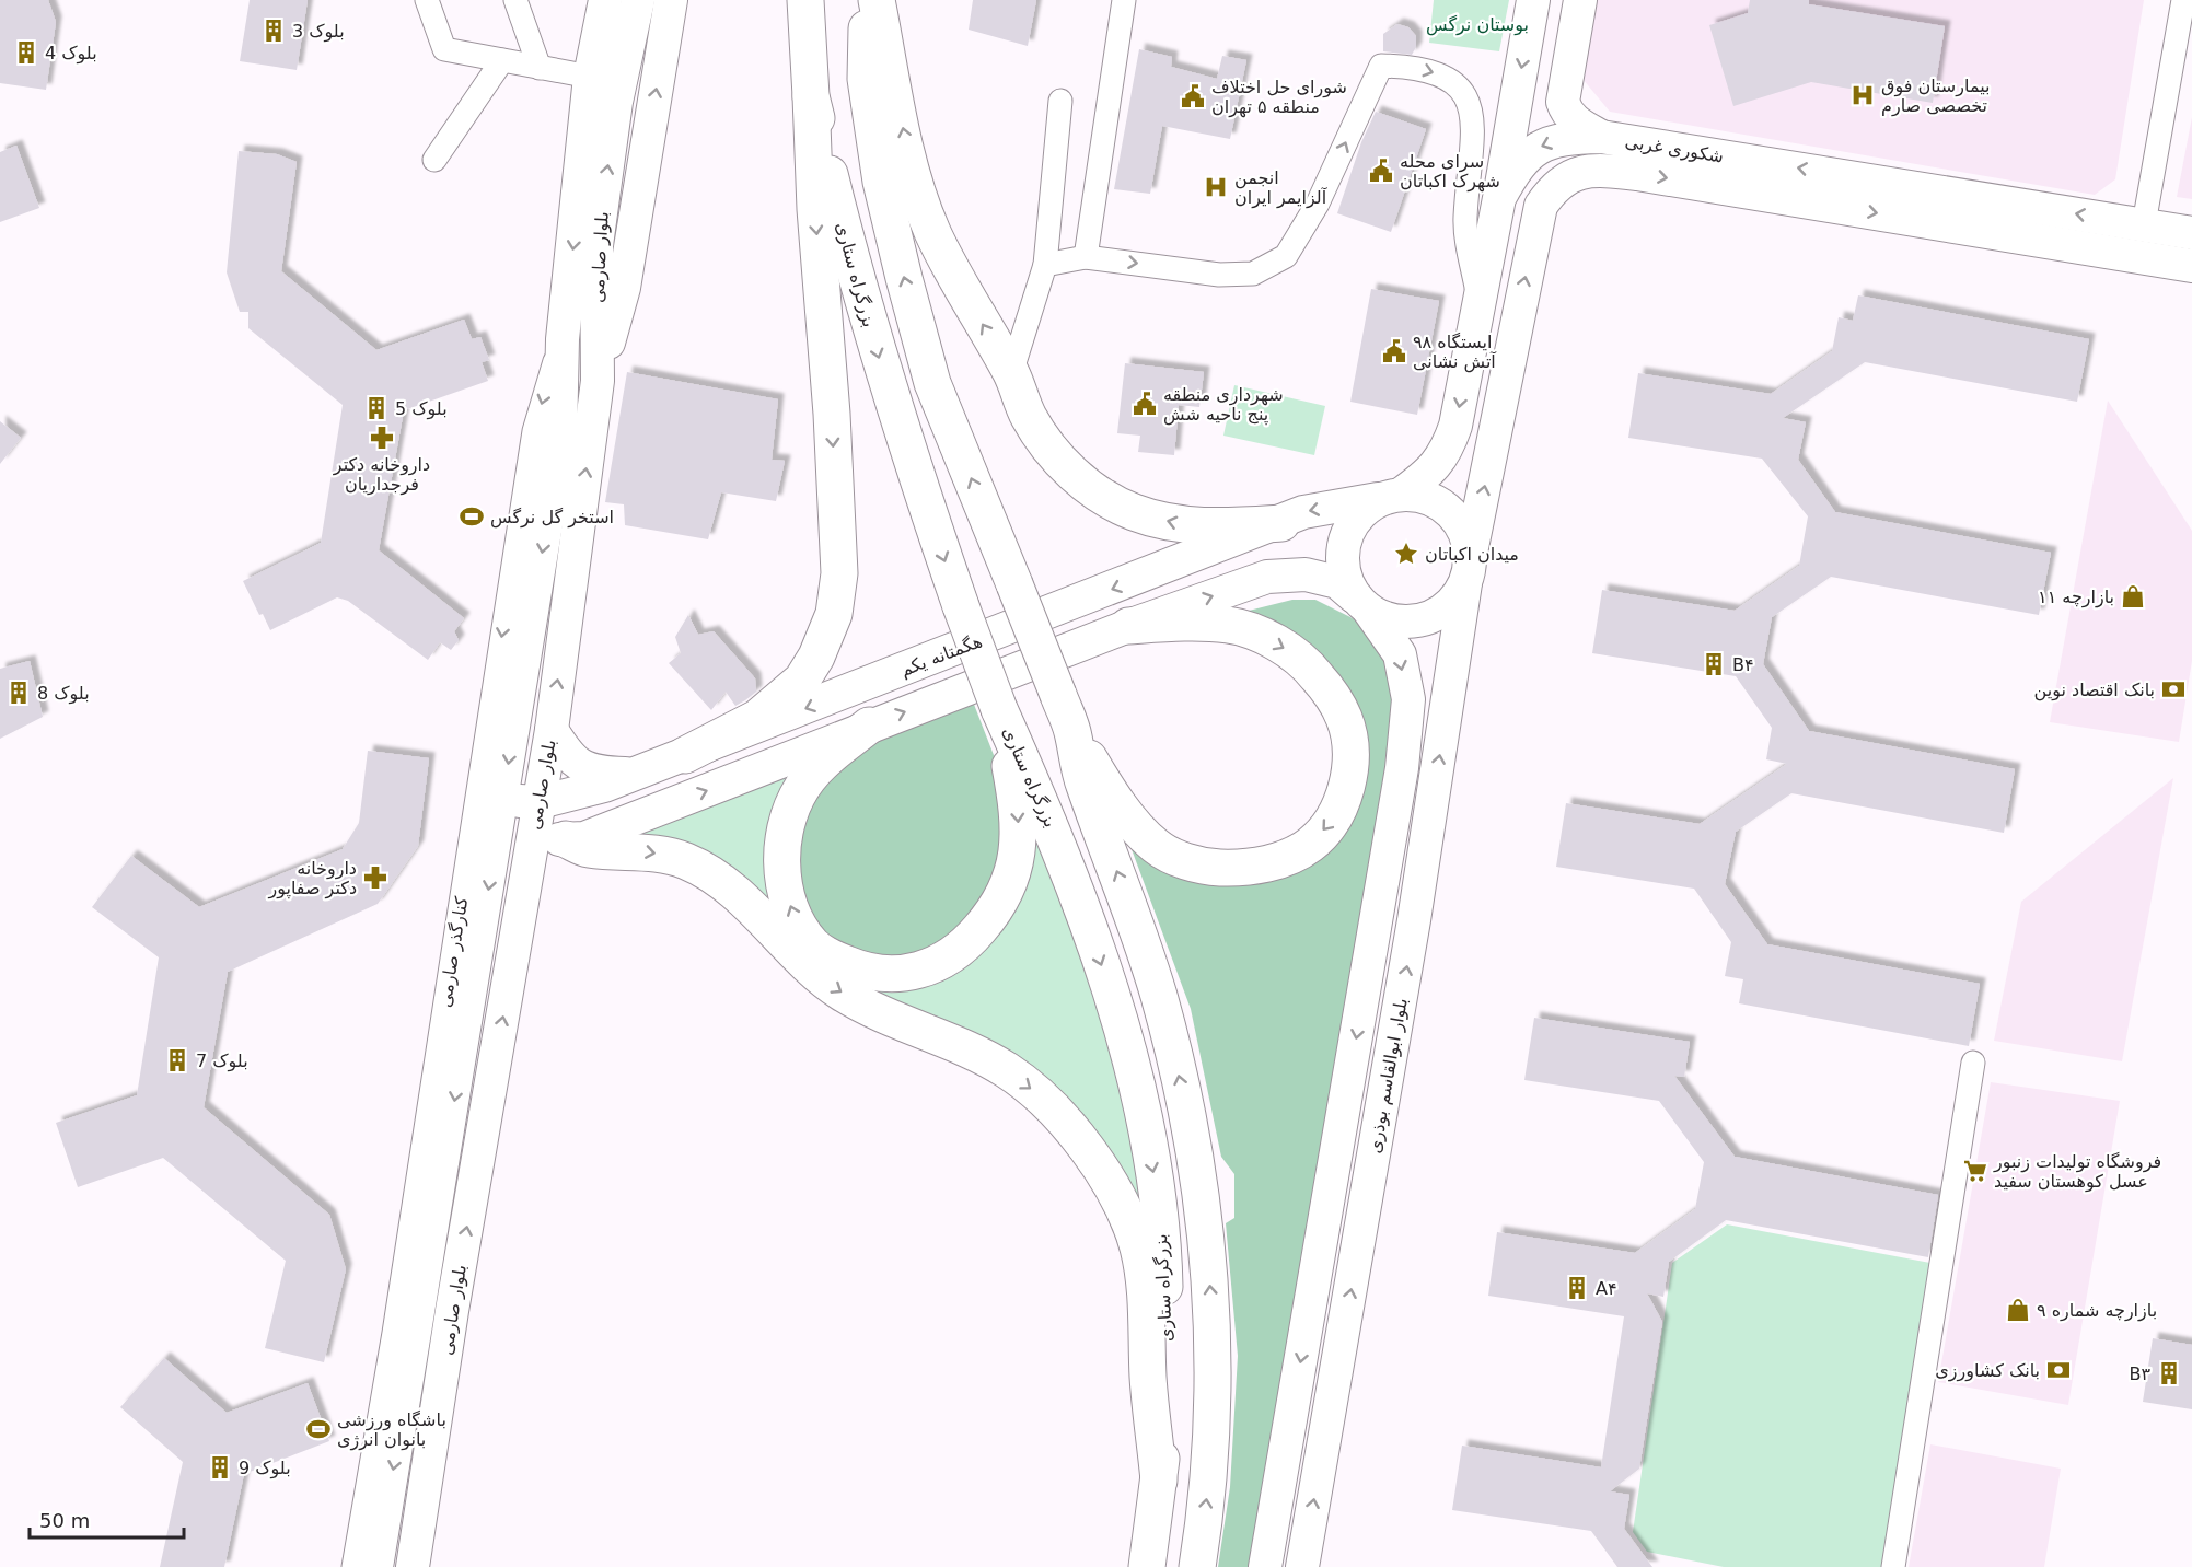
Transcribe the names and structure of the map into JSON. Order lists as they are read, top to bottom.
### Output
{
  "streets": {
    "highway": ["بزرگراه ستاری"],
    "street": [
      "شکوری غربی",
      "بلوار صارمی",
      "هگمتانه یکم",
      "کنارگذر صارمی",
      "بلوار ابوالقاسم بوذری"
    ]
  },
  "crossings": [
    ["شکوری غربی", "هگمتانه یکم"],
    ["شکوری غربی", "بلوار ابوالقاسم بوذری"],
    ["بلوار صارمی", "هگمتانه یکم"],
    ["بلوار صارمی", "کنارگذر صارمی"],
    ["هگمتانه یکم", "بلوار ابوالقاسم بوذری"]
  ],
  "one_way": ["کنارگذر صارمی"],
  "parks": ["بوستان نرگس"],
  "places": {
    "building": [
      "بلوک 3",
      "بلوک 4",
      "بلوک 5",
      "B۴",
      "بلوک 8",
      "بلوک 7",
      "A۴",
      "B۳",
      "بلوک 9"
    ],
    "hospital": ["بیمارستان فوق تخصصی صارم", "انجمن آلزایمر ایران"],
    "public building": [
      "شورای حل اختلاف منطقه ۵ تهران",
      "سرای محله شهرک اکباتان",
      "ایستگاه ۹۸ آتش نشانی",
      "شهرداری منطقه پنج ناحیه شش"
    ],
    "pharmacy": ["داروخانه دکتر فرجداریان", "داروخانه دکتر صفاپور"],
    "sports": ["استخر گل نرگس", "باشگاه ورزشی بانوان انرژی"],
    "place": ["میدان اکباتان"],
    "shop": ["بازارچه ۱۱", "بازارچه شماره ۹"],
    "bank": ["بانک اقتصاد نوین", "بانک کشاورزی"],
    "supermarket": ["فروشگاه تولیدات زنبور عسل کوهستان سفید"]
  },
  "scale_bar": "50 m"
}
